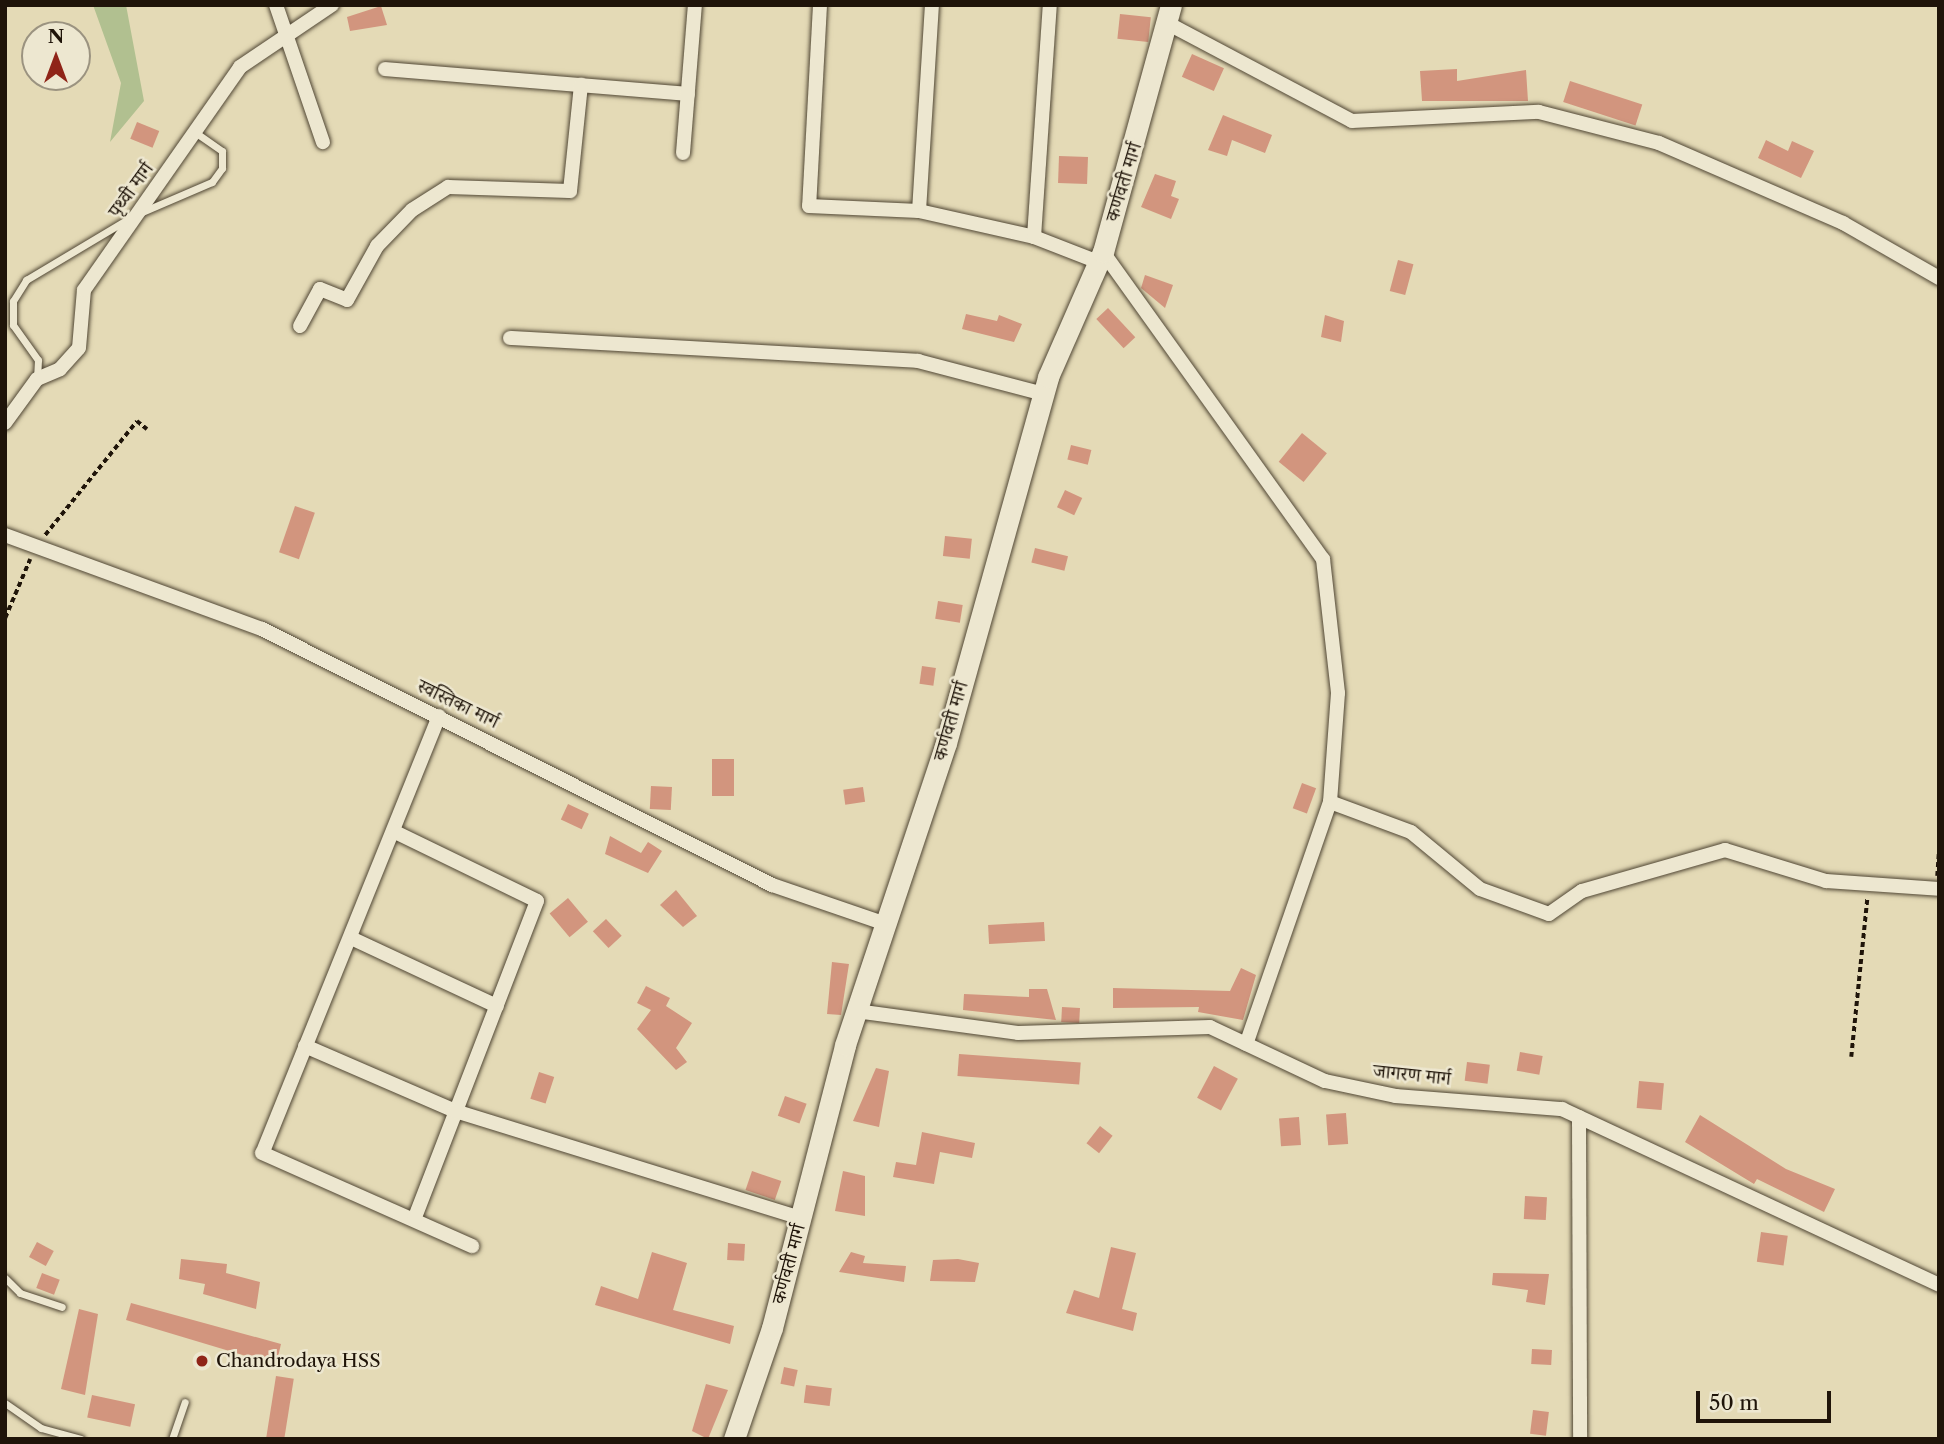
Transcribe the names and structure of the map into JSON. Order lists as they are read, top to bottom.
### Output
{
  "streets": {
    "main road": ["कर्णवती मार्ग"],
    "street": ["पृथ्वी मार्ग", "स्वस्तिका मार्ग", "जागरण मार्ग"]
  },
  "crossings": [
    ["कर्णवती मार्ग", "स्वस्तिका मार्ग"],
    ["कर्णवती मार्ग", "जागरण मार्ग"]
  ],
  "places": ["Chandrodaya HSS"],
  "scale_bar": "50 m",
  "north": "top"
}
